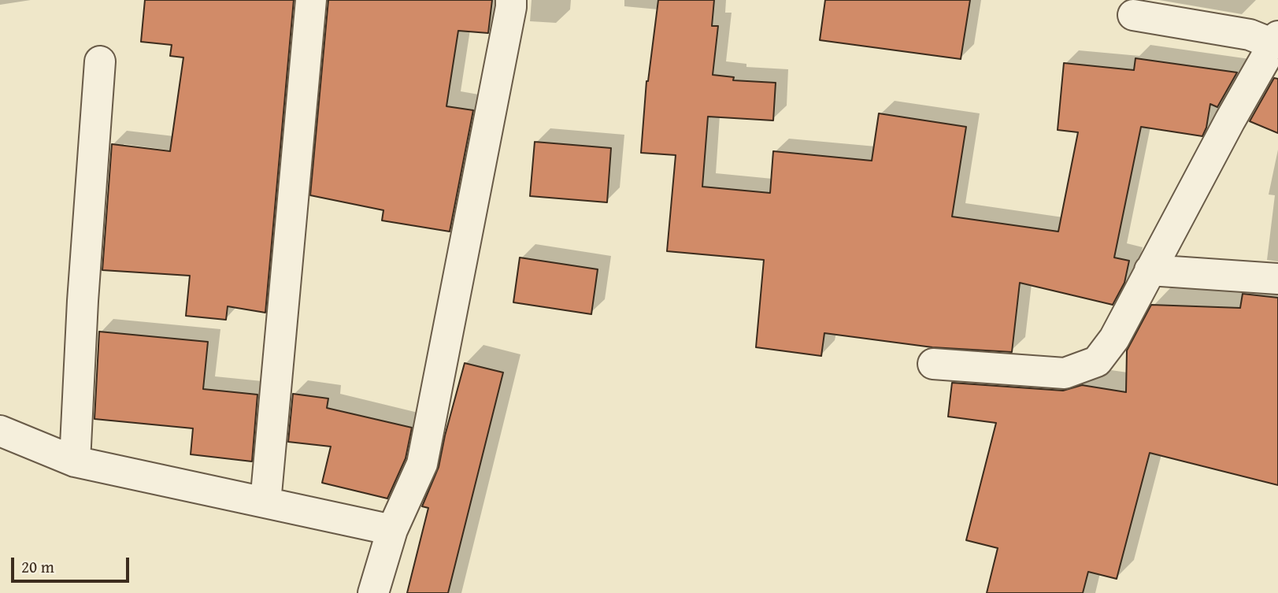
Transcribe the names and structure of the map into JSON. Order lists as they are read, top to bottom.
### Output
{
  "scale_bar": "20 m"
}
